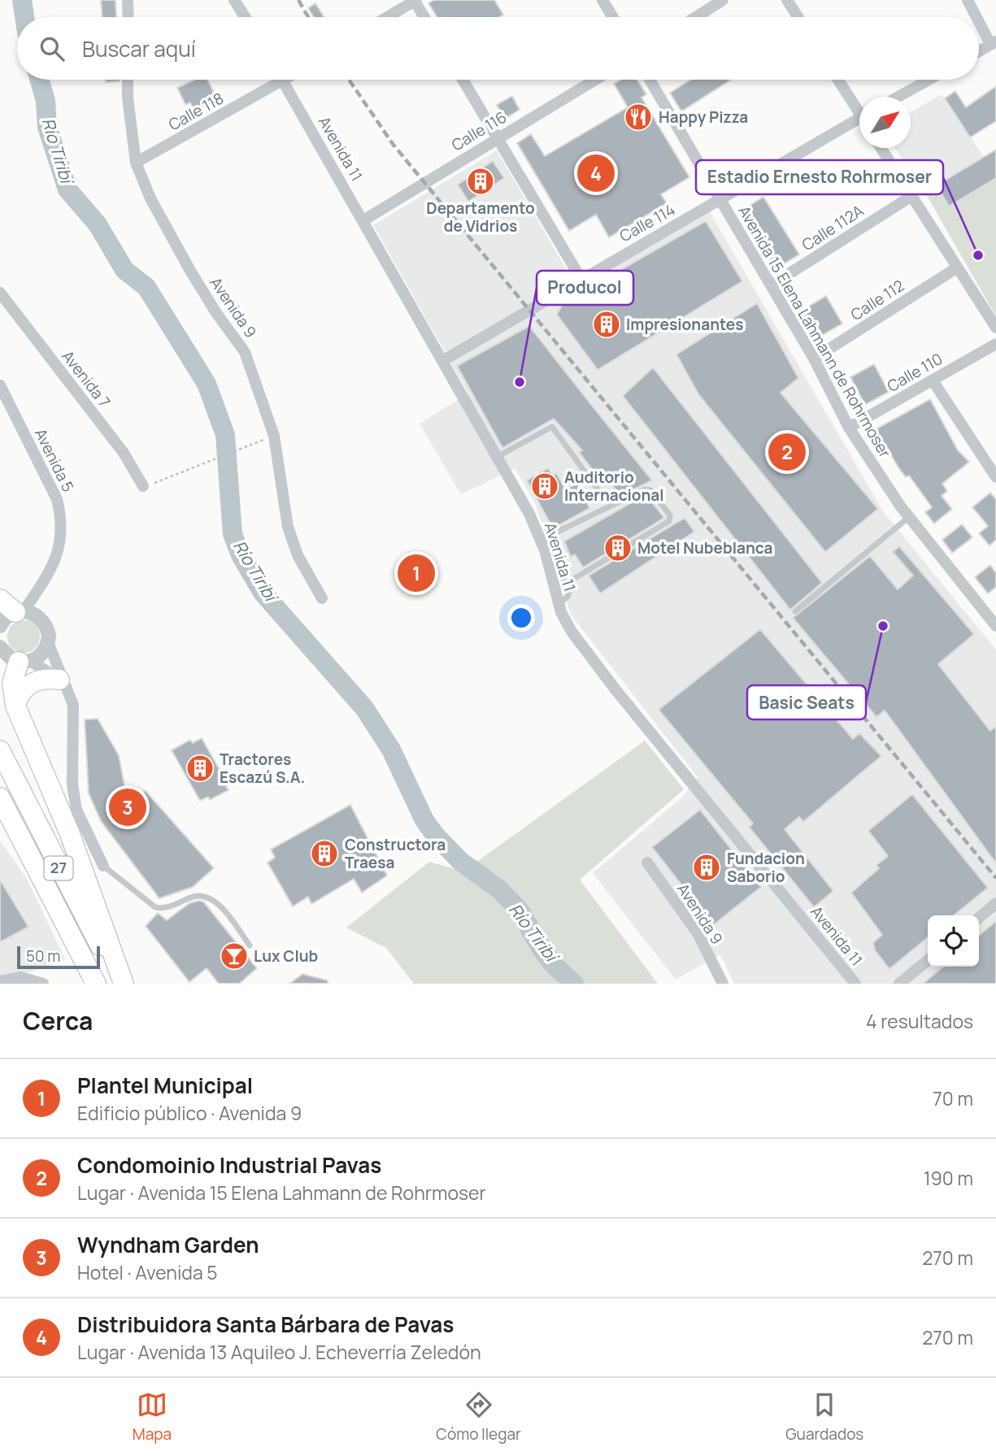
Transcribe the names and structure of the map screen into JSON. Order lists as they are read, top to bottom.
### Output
{
  "streets": {
    "highway": ["27"],
    "street": [
      "Calle 118",
      "Calle 116",
      "Avenida 11",
      "Calle 114",
      "Calle 112A",
      "Calle 112",
      "Avenida 9",
      "Avenida 15 Elena Lahmann de Rohrmoser",
      "Calle 110",
      "Avenida 7",
      "Avenida 5"
    ]
  },
  "crossings": [
    ["Calle 118", "Avenida 11"],
    ["Calle 118", "Avenida 9"],
    ["Calle 116", "Avenida 11"],
    ["Avenida 11", "Calle 114"],
    ["Calle 114", "Avenida 15 Elena Lahmann de Rohrmoser"],
    ["Calle 112A", "Avenida 15 Elena Lahmann de Rohrmoser"],
    ["Calle 112", "Avenida 15 Elena Lahmann de Rohrmoser"],
    ["Avenida 15 Elena Lahmann de Rohrmoser", "Calle 110"]
  ],
  "water": ["Río Tiribí"],
  "places": {
    "restaurant": ["Happy Pizza"],
    "building": [
      "Departamento de Vidrios",
      "Impresionantes",
      "Auditorio Internacional",
      "Motel Nubeblanca",
      "Tractores Escazú S.A.",
      "Constructora Traesa",
      "Fundacion Saborio"
    ],
    "other": ["Estadio Ernesto Rohrmoser", "Producol", "Basic Seats"],
    "bar": ["Lux Club"]
  },
  "scale_bar": "50 m",
  "north": "top right",
  "page": {
    "search": "Buscar aquí",
    "pins": [
      "4",
      "2",
      "1",
      "3"
    ],
    "scale": "50 m",
    "heading": ["Cerca", "4 resultados"],
    "list": [
      {
        "mark": "1",
        "name": "Plantel Municipal",
        "note": "Edificio público · Avenida 9",
        "value": "70 m"
      },
      {
        "mark": "2",
        "name": "Condomoinio Industrial Pavas",
        "note": "Lugar · Avenida 15 Elena Lahmann de Rohrmoser",
        "value": "190 m"
      },
      {
        "mark": "3",
        "name": "Wyndham Garden",
        "note": "Hotel · Avenida 5",
        "value": "270 m"
      },
      {
        "mark": "4",
        "name": "Distribuidora Santa Bárbara de Pavas",
        "note": "Lugar · Avenida 13 Aquileo J. Echeverría Zeledón",
        "value": "270 m"
      }
    ],
    "nav": ["Mapa", "Cómo llegar", "Guardados"]
  }
}
